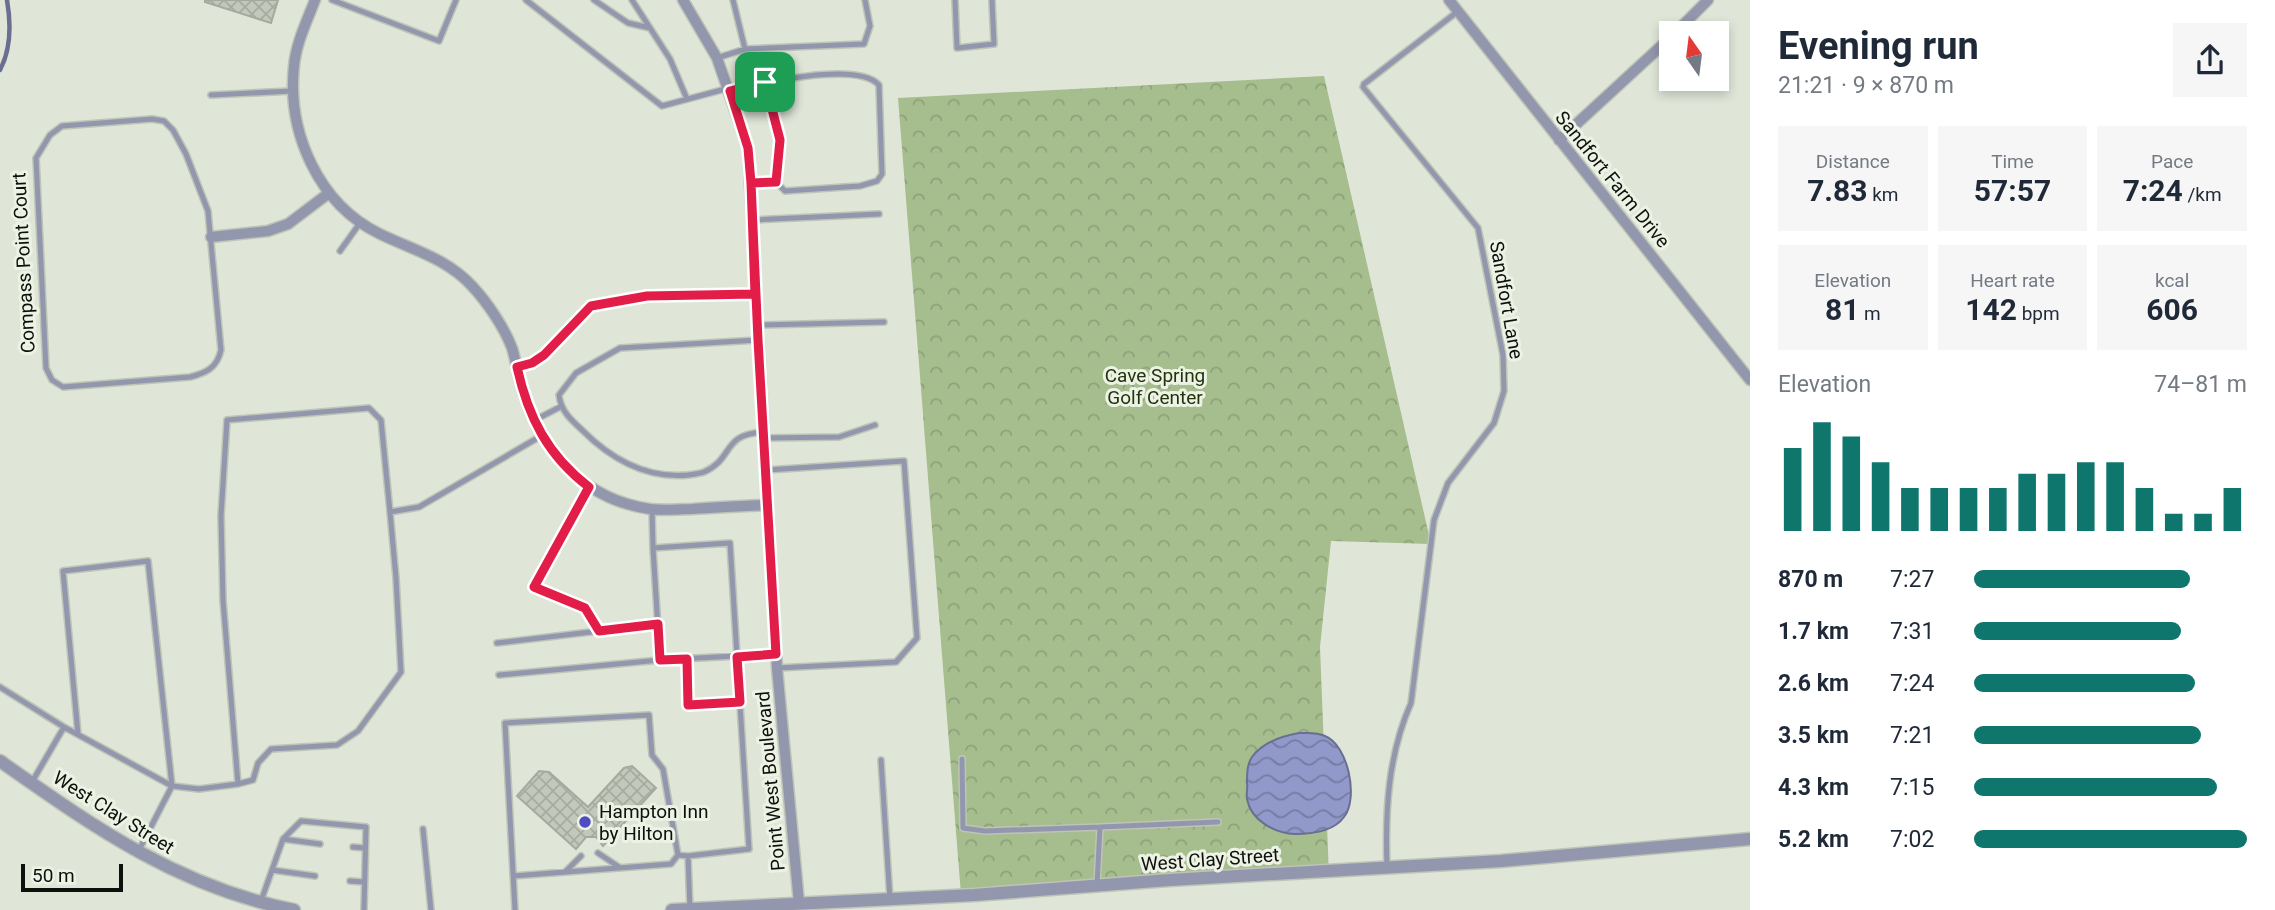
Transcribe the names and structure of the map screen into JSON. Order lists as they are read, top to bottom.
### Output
{
  "streets": {
    "street": ["Sandfort Farm Drive", "Point West Boulevard", "West Clay Street"],
    "lane": ["Compass Point Court", "Sandfort Lane"]
  },
  "crossings": [
    ["Sandfort Farm Drive", "Sandfort Lane"],
    ["Sandfort Lane", "West Clay Street"],
    ["Point West Boulevard", "West Clay Street"]
  ],
  "parks": ["Cave Spring Golf Center"],
  "places": ["Hampton Inn by Hilton"],
  "scale_bar": "50 m",
  "north": "top",
  "page": {
    "heading": ["Evening run", "21:21 · 9 × 870 m"],
    "stats": [
      ["Distance", "7.83 km"],
      ["Time", "57:57"],
      ["Pace", "7:24 /km"],
      ["Elevation", "81 m"],
      ["Heart rate", "142 bpm"],
      ["kcal", "606"]
    ],
    "chart": ["Elevation", "74–81 m"],
    "list": [
      {
        "name": "870 m",
        "note": "7:27"
      },
      {
        "name": "1.7 km",
        "note": "7:31"
      },
      {
        "name": "2.6 km",
        "note": "7:24"
      },
      {
        "name": "3.5 km",
        "note": "7:21"
      },
      {
        "name": "4.3 km",
        "note": "7:15"
      },
      {
        "name": "5.2 km",
        "note": "7:02"
      }
    ],
    "scale": "50 m"
  }
}
